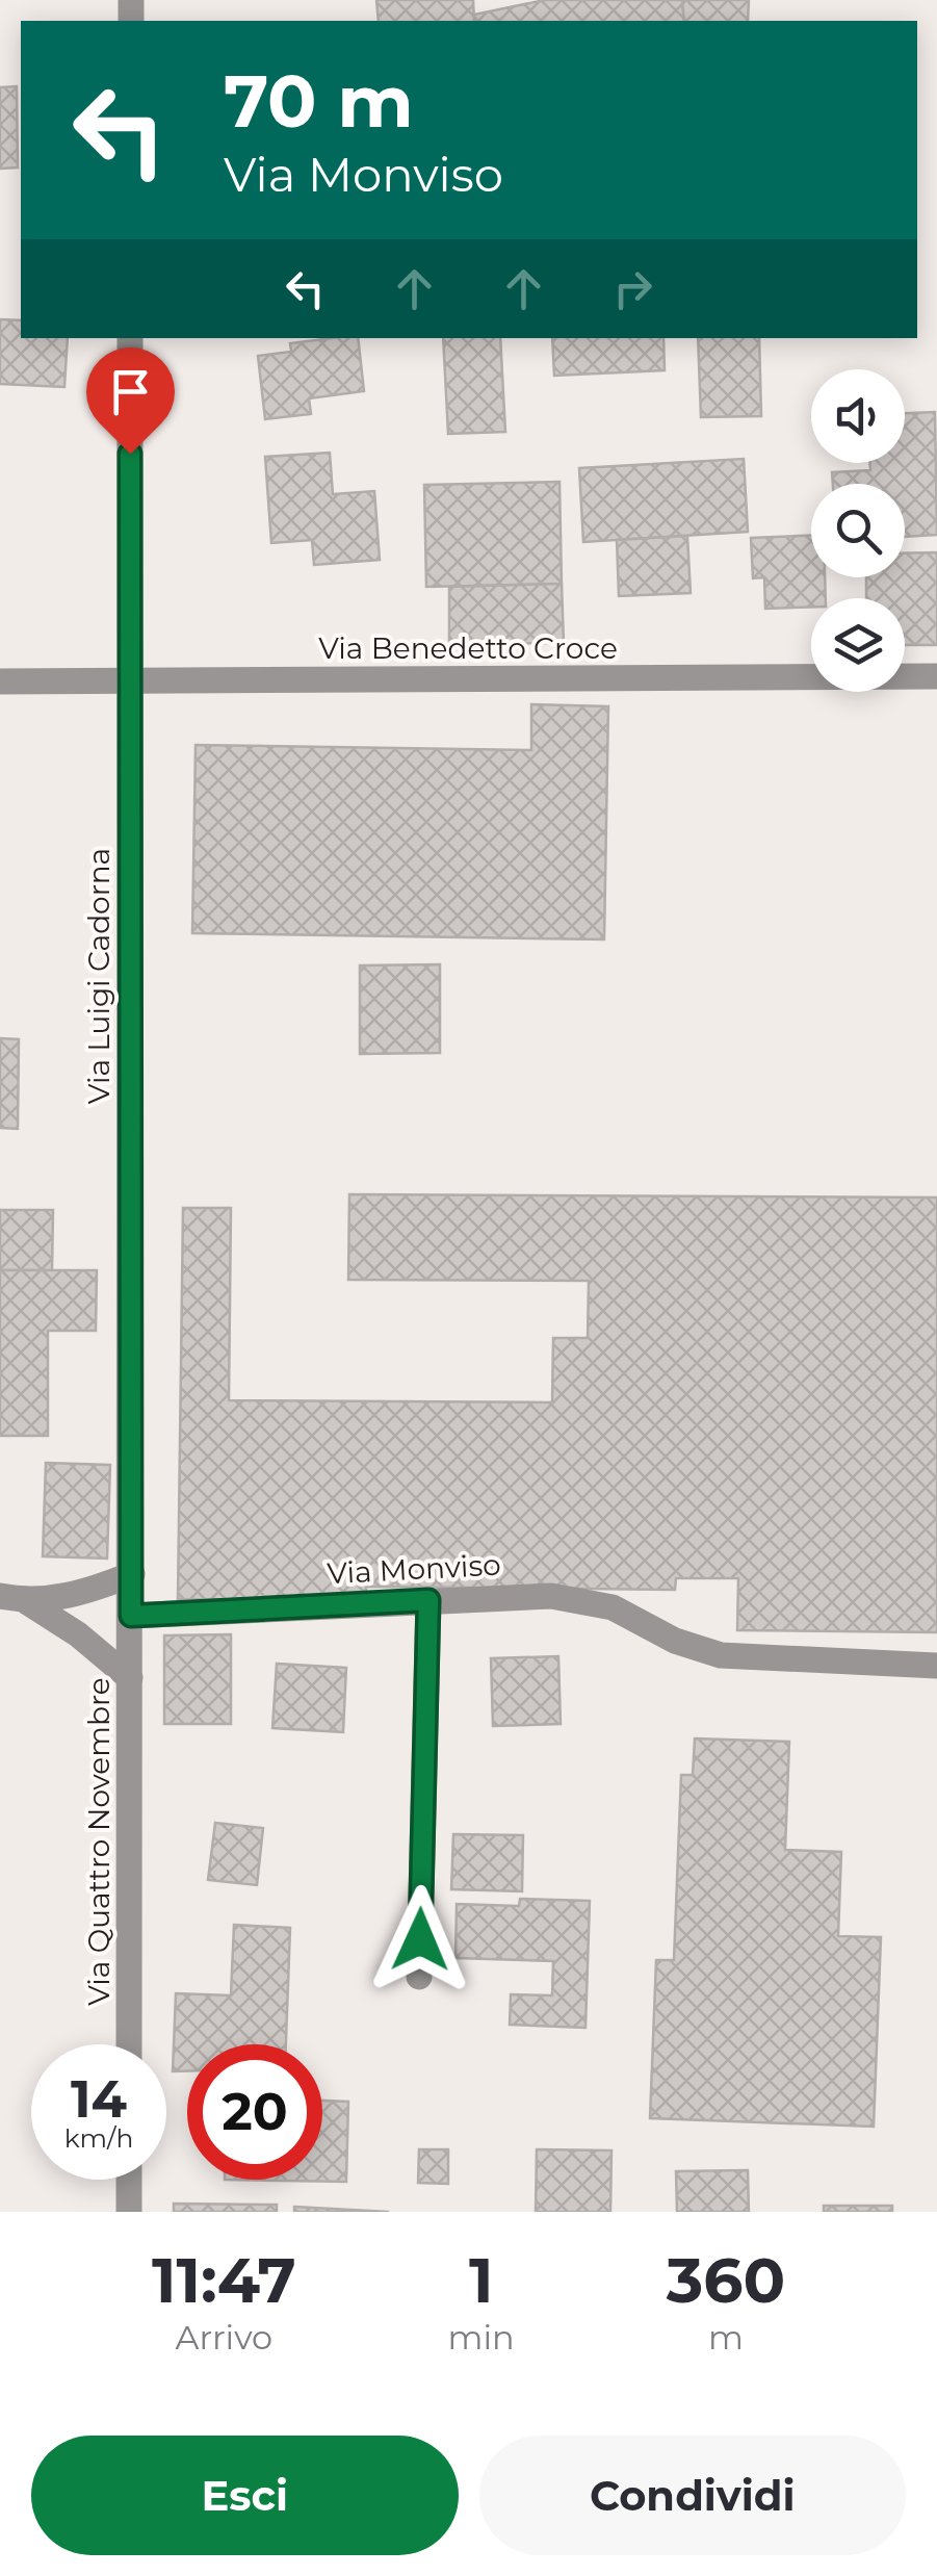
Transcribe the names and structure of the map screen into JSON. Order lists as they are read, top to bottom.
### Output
{
  "streets": {
    "street": [
      "Via Benedetto Croce",
      "Via Luigi Cadorna",
      "Via Monviso",
      "Via Quattro Novembre"
    ]
  },
  "crossings": [
    ["Via Benedetto Croce", "Via Luigi Cadorna"],
    ["Via Luigi Cadorna", "Via Monviso"],
    ["Via Luigi Cadorna", "Via Quattro Novembre"],
    ["Via Monviso", "Via Quattro Novembre"]
  ],
  "page": {
    "turn": ["70 m", "Via Monviso"],
    "speed": "14 km/h",
    "limit": "20",
    "eta": [
      "11:47",
      "Arrivo",
      "1",
      "min",
      "360",
      "m"
    ],
    "buttons": ["Esci", "Condividi"]
  }
}
